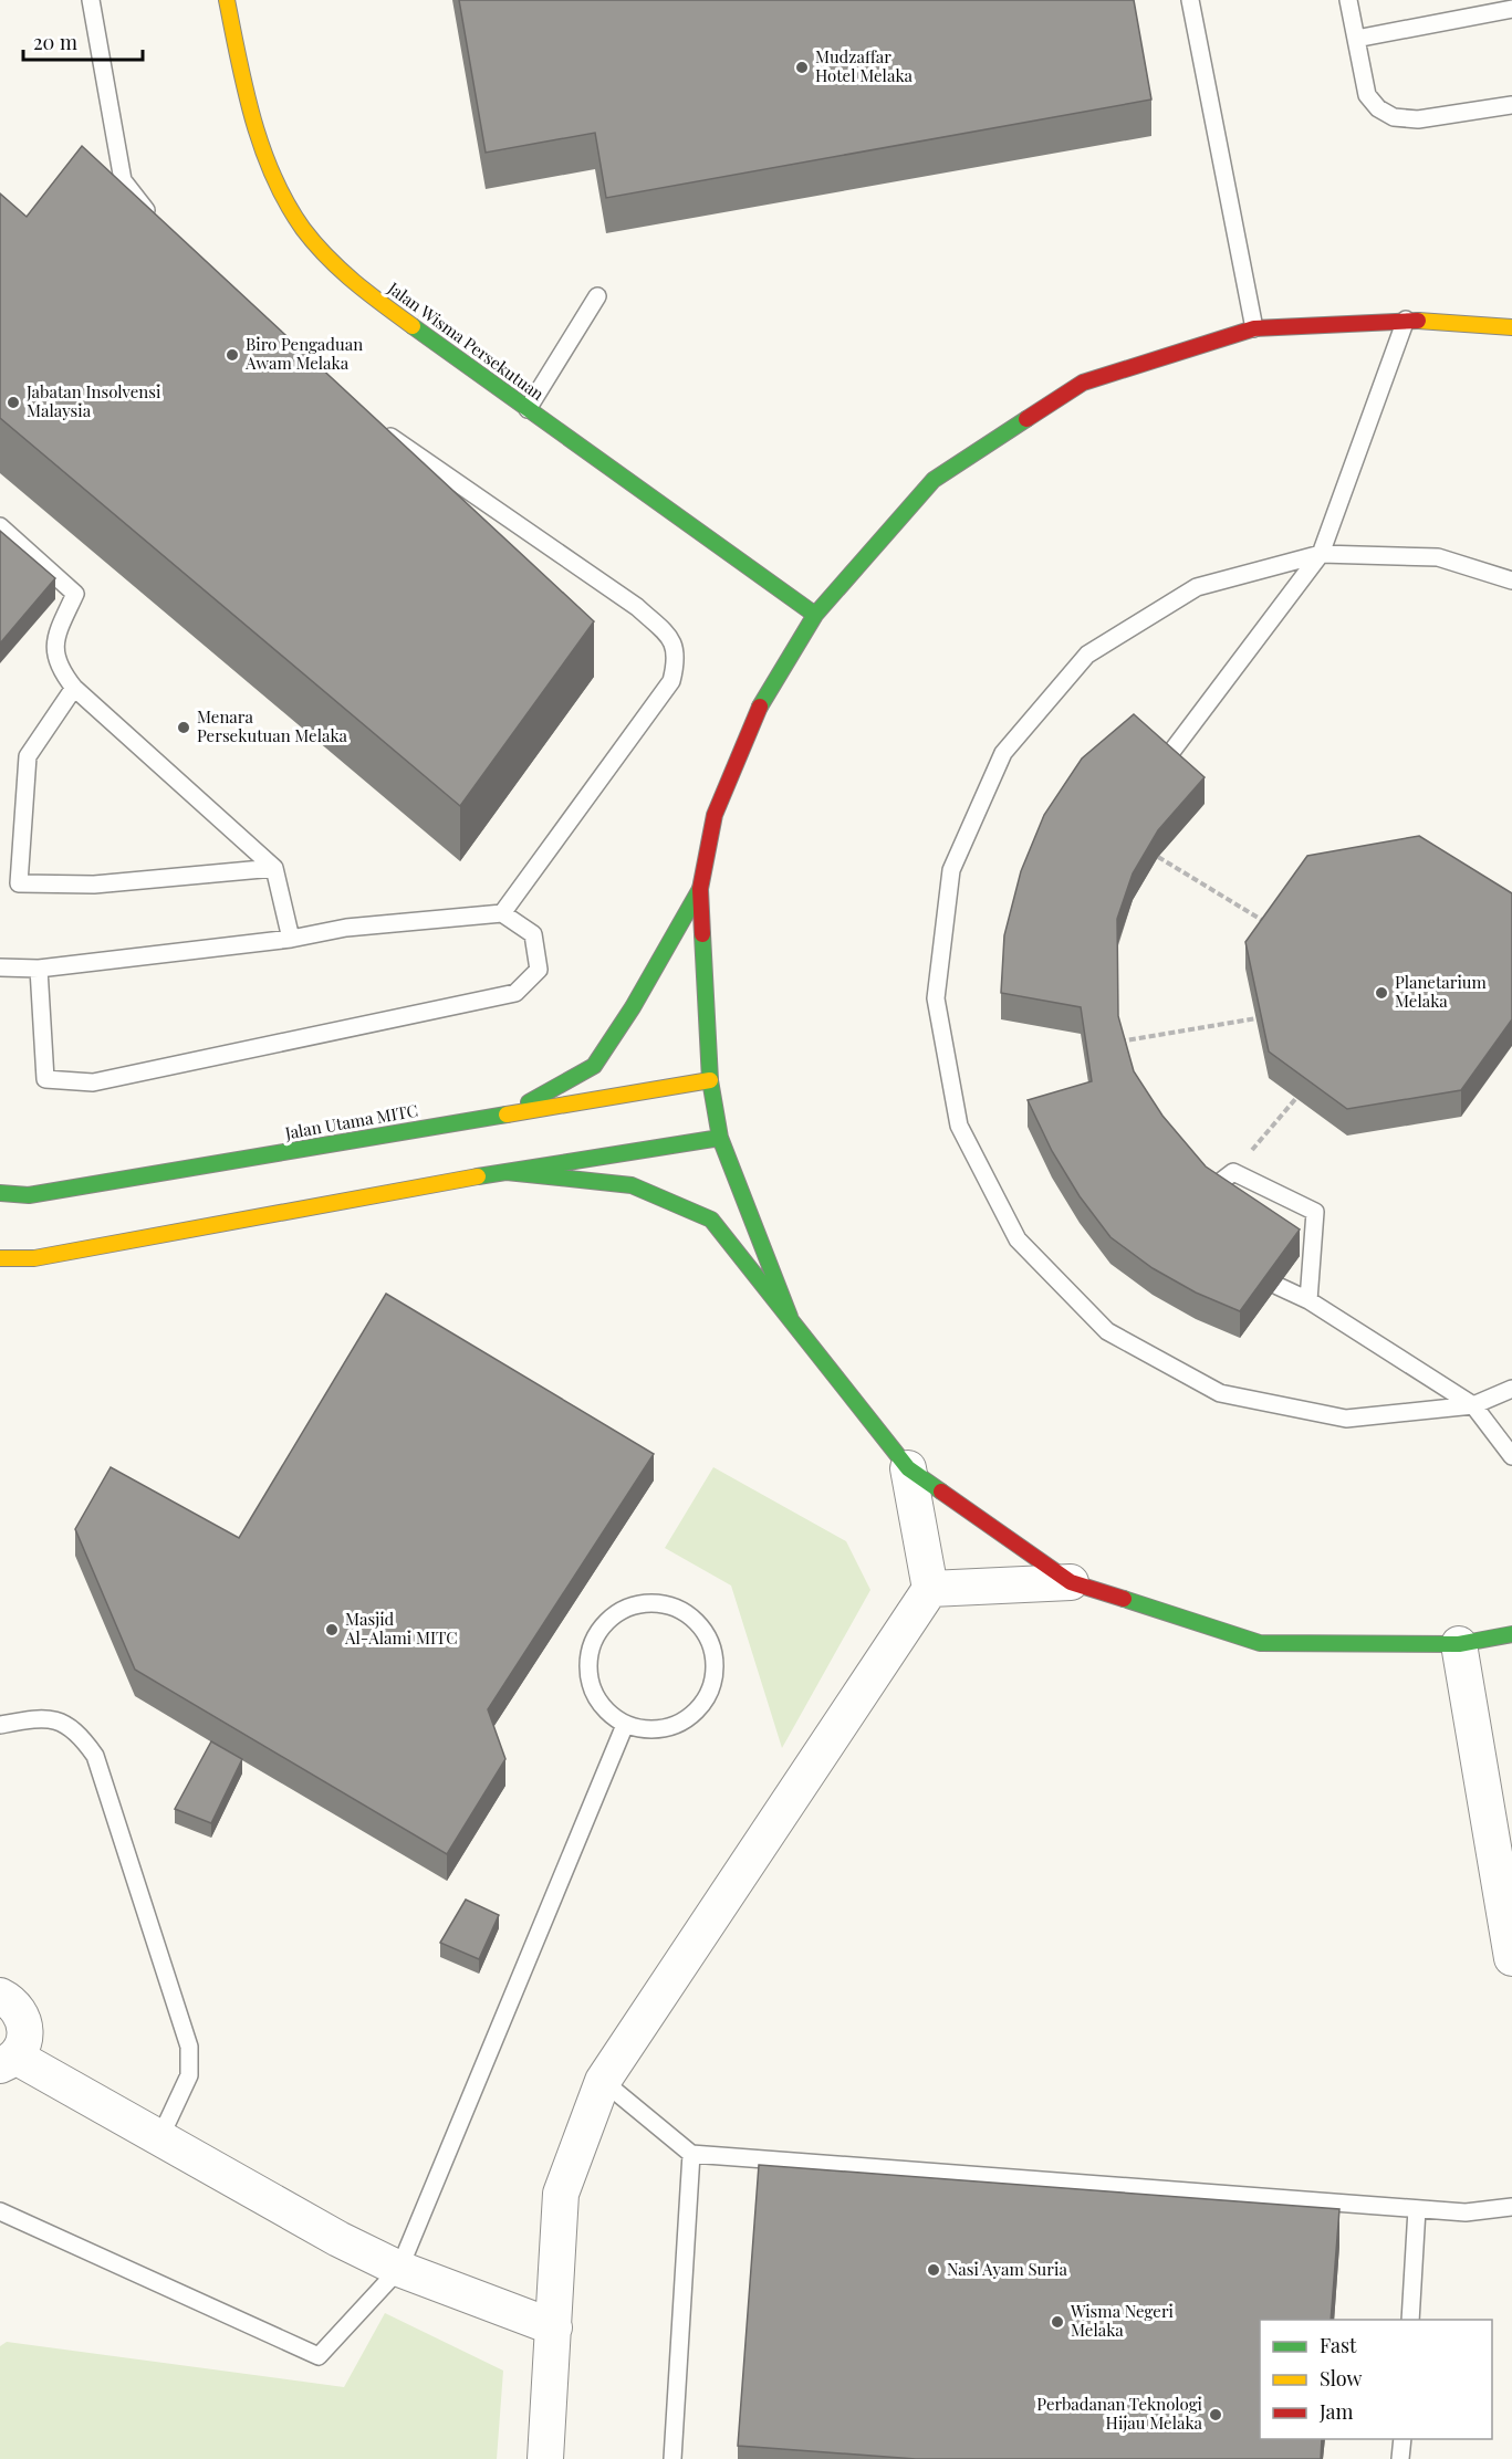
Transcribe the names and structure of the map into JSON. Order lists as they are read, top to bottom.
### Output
{
  "streets": {
    "main road": ["Jalan Wisma Persekutuan", "Jalan Utama MITC"]
  },
  "places": [
    "Mudzaffar Hotel Melaka",
    "Biro Pengaduan Awam Melaka",
    "Jabatan Insolvensi Malaysia",
    "Menara Persekutuan Melaka",
    "Planetarium Melaka",
    "Masjid Al-Alami MITC",
    "Nasi Ayam Suria",
    "Wisma Negeri Melaka",
    "Perbadanan Teknologi Hijau Melaka"
  ],
  "legend": ["Fast", "Slow", "Jam"],
  "scale_bar": "20 m"
}
